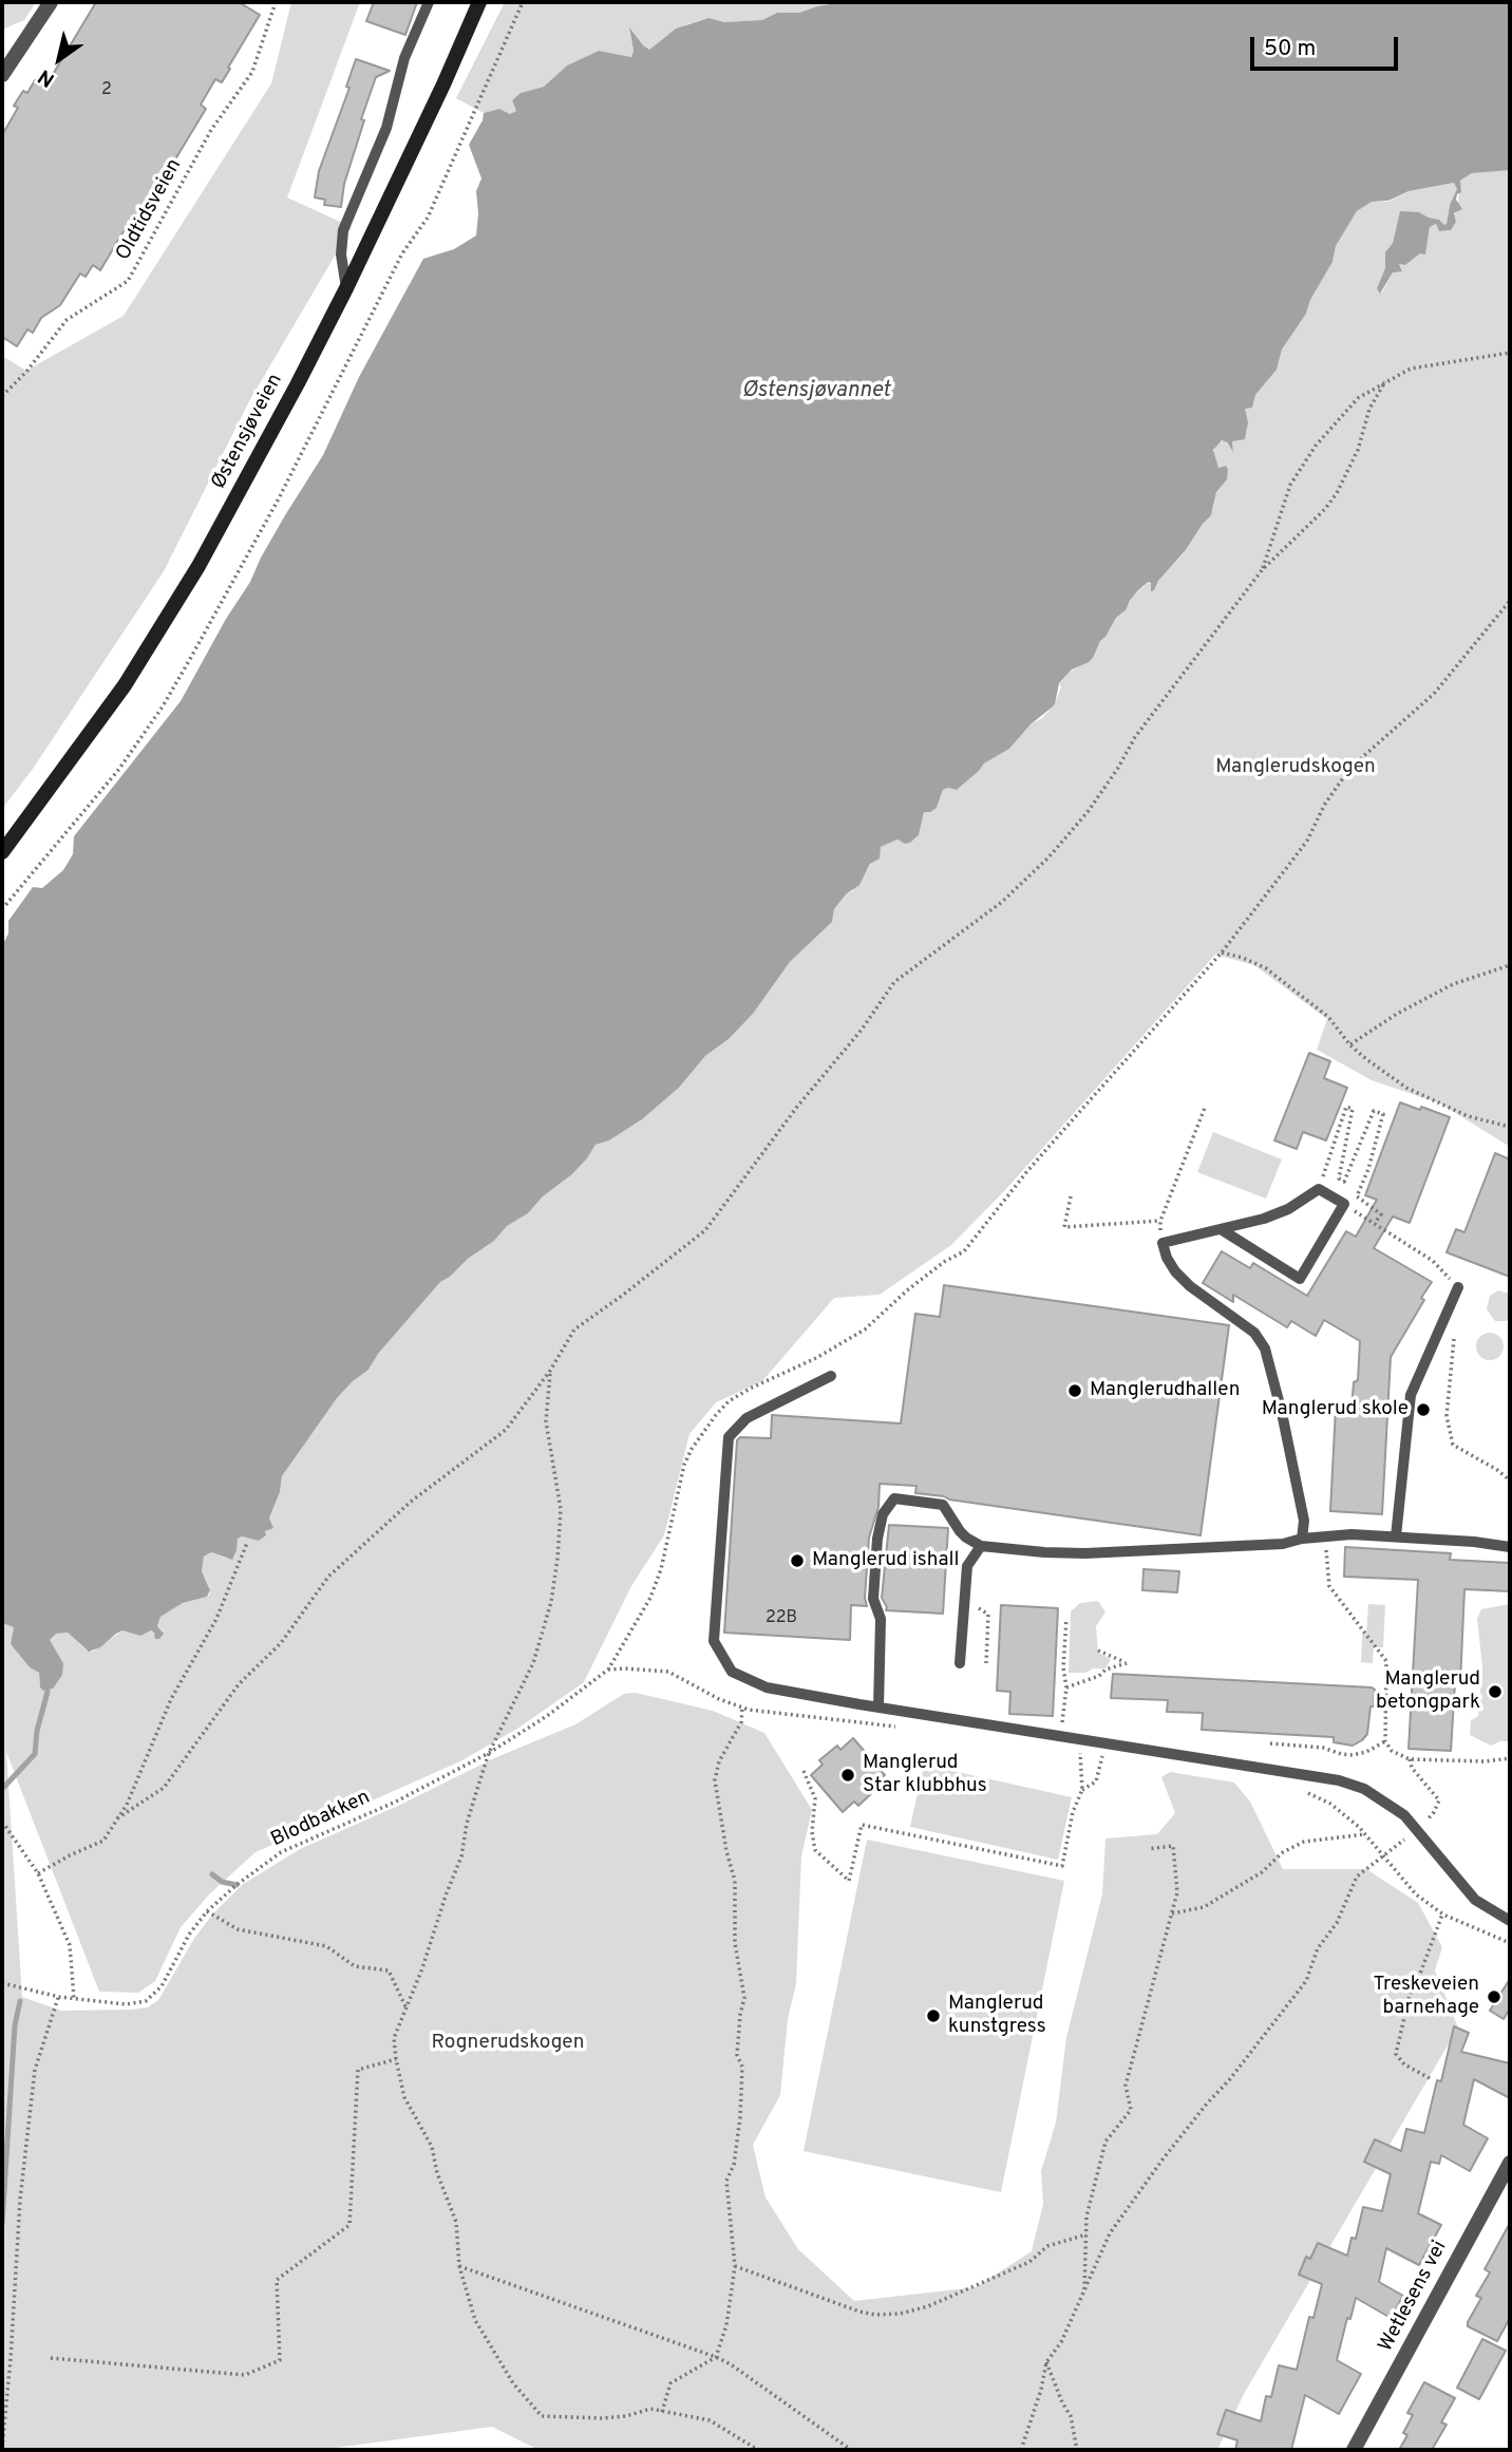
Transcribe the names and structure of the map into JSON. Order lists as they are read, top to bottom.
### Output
{
  "streets": {
    "main road": ["Østensjøveien"],
    "street": ["Wetlesens vei"],
    "path": ["Oldtidsveien", "Blodbakken"]
  },
  "water": ["Østensjøvannet"],
  "parks": ["Manglerudskogen", "Rognerudskogen"],
  "places": [
    "Manglerudhallen",
    "Manglerud skole",
    "Manglerud ishall",
    "Manglerud betongpark",
    "Manglerud Star klubbhus",
    "Treskeveien barnehage",
    "Manglerud kunstgress"
  ],
  "house_numbers": ["2", "22B"],
  "scale_bar": "50 m",
  "north": "bottom left"
}
